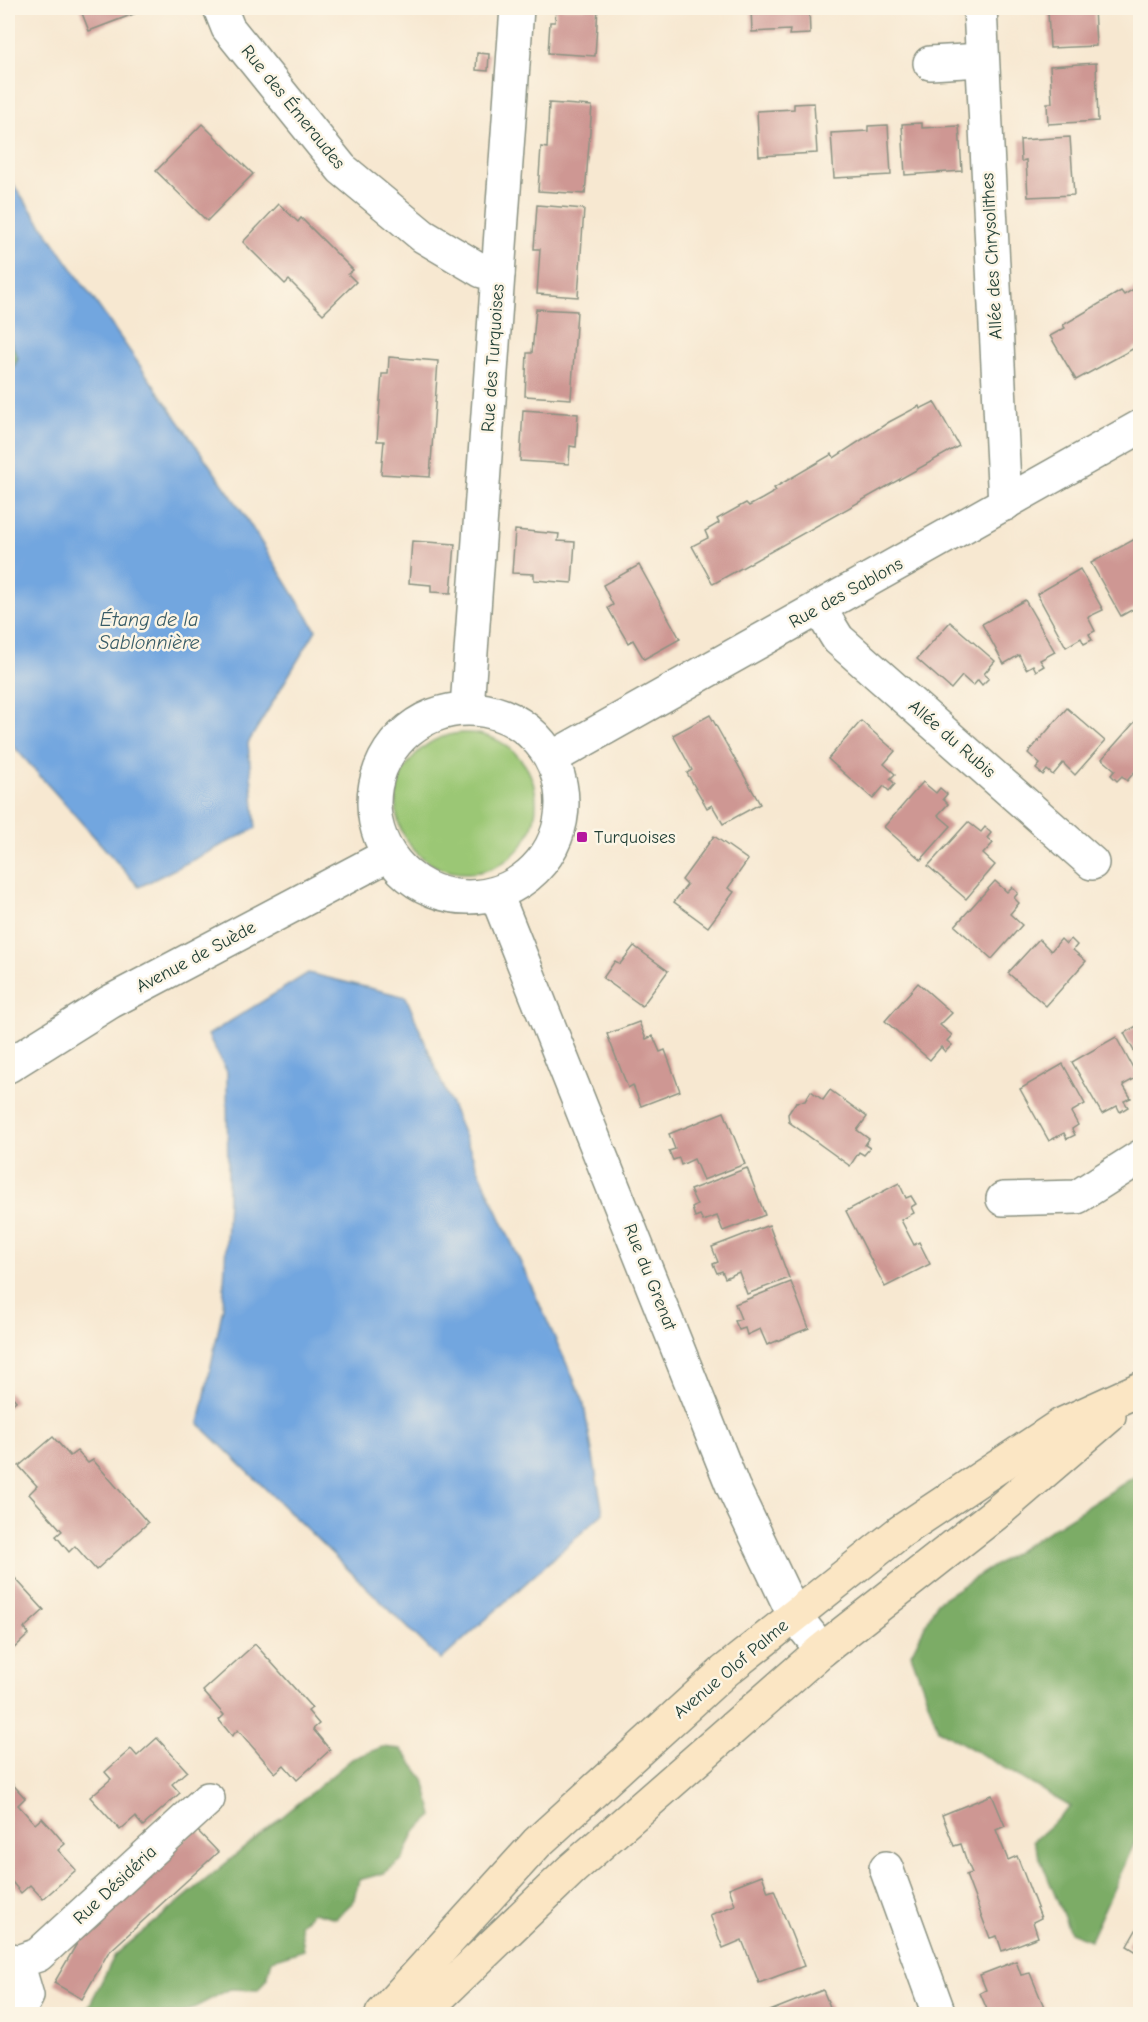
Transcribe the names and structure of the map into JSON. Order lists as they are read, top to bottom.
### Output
{
  "streets": {
    "main road": ["Avenue Olof Palme"],
    "street": [
      "Rue des Émeraudes",
      "Allée des Chrysolithes",
      "Rue des Turquoises",
      "Rue des Sablons",
      "Allée du Rubis",
      "Avenue de Suède",
      "Rue du Grenat",
      "Rue Désidéria"
    ]
  },
  "crossings": [
    ["Rue des Émeraudes", "Rue des Turquoises"],
    ["Allée des Chrysolithes", "Rue des Sablons"],
    ["Rue des Turquoises", "Rue des Sablons"],
    ["Rue des Turquoises", "Avenue de Suède"],
    ["Rue des Turquoises", "Rue du Grenat"],
    ["Rue des Sablons", "Allée du Rubis"],
    ["Rue des Sablons", "Avenue de Suède"],
    ["Rue des Sablons", "Rue du Grenat"],
    ["Avenue de Suède", "Rue du Grenat"],
    ["Rue du Grenat", "Avenue Olof Palme"]
  ],
  "water": ["Étang de la Sablonnière"],
  "places": {
    "transit": ["Turquoises"]
  }
}
